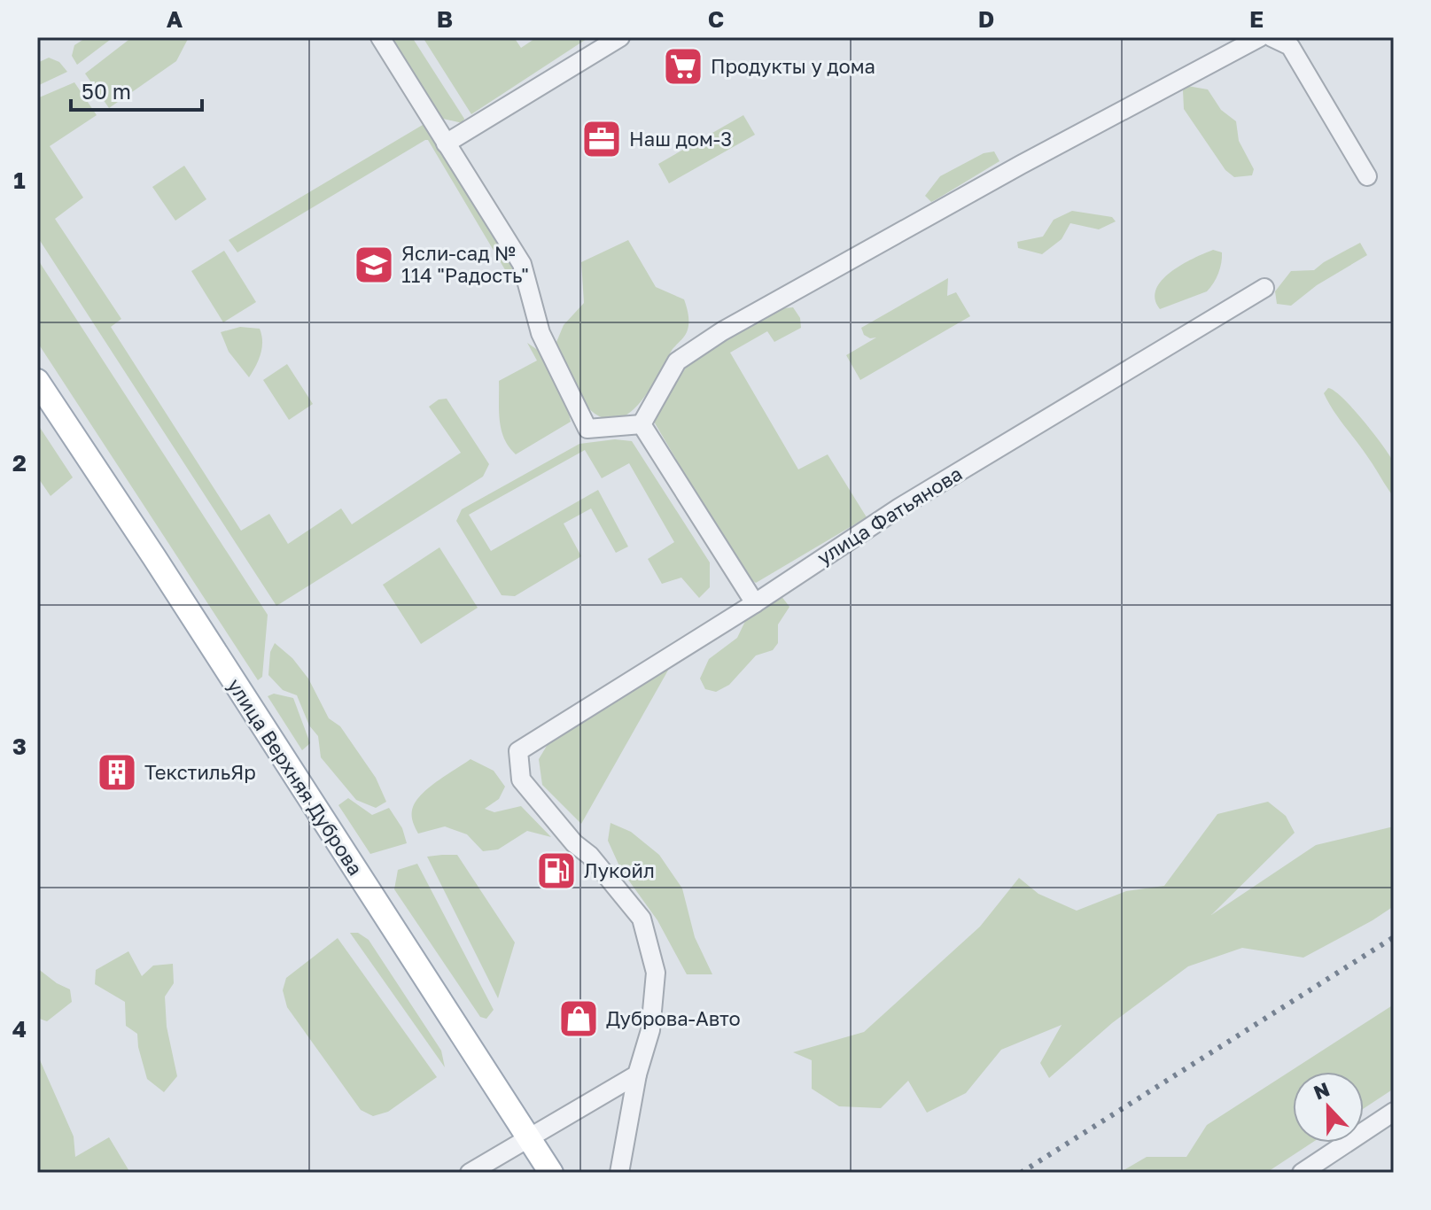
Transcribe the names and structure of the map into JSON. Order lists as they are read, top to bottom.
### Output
{
  "streets": {
    "main road": ["улица Верхняя Дуброва"],
    "street": ["улица Фатьянова"]
  },
  "places": {
    "supermarket": ["Продукты у дома"],
    "office": ["Наш дом-3"],
    "school or university": ["Ясли-сад № 114 \"Радость\""],
    "building": ["ТекстильЯр"],
    "fuel station": ["Лукойл"],
    "shop": ["Дуброва-Авто"]
  },
  "scale_bar": "50 m",
  "north": "top",
  "grid": {
    "columns": [
      "A",
      "B",
      "C",
      "D",
      "E"
    ],
    "rows": [
      "1",
      "2",
      "3",
      "4"
    ]
  }
}
